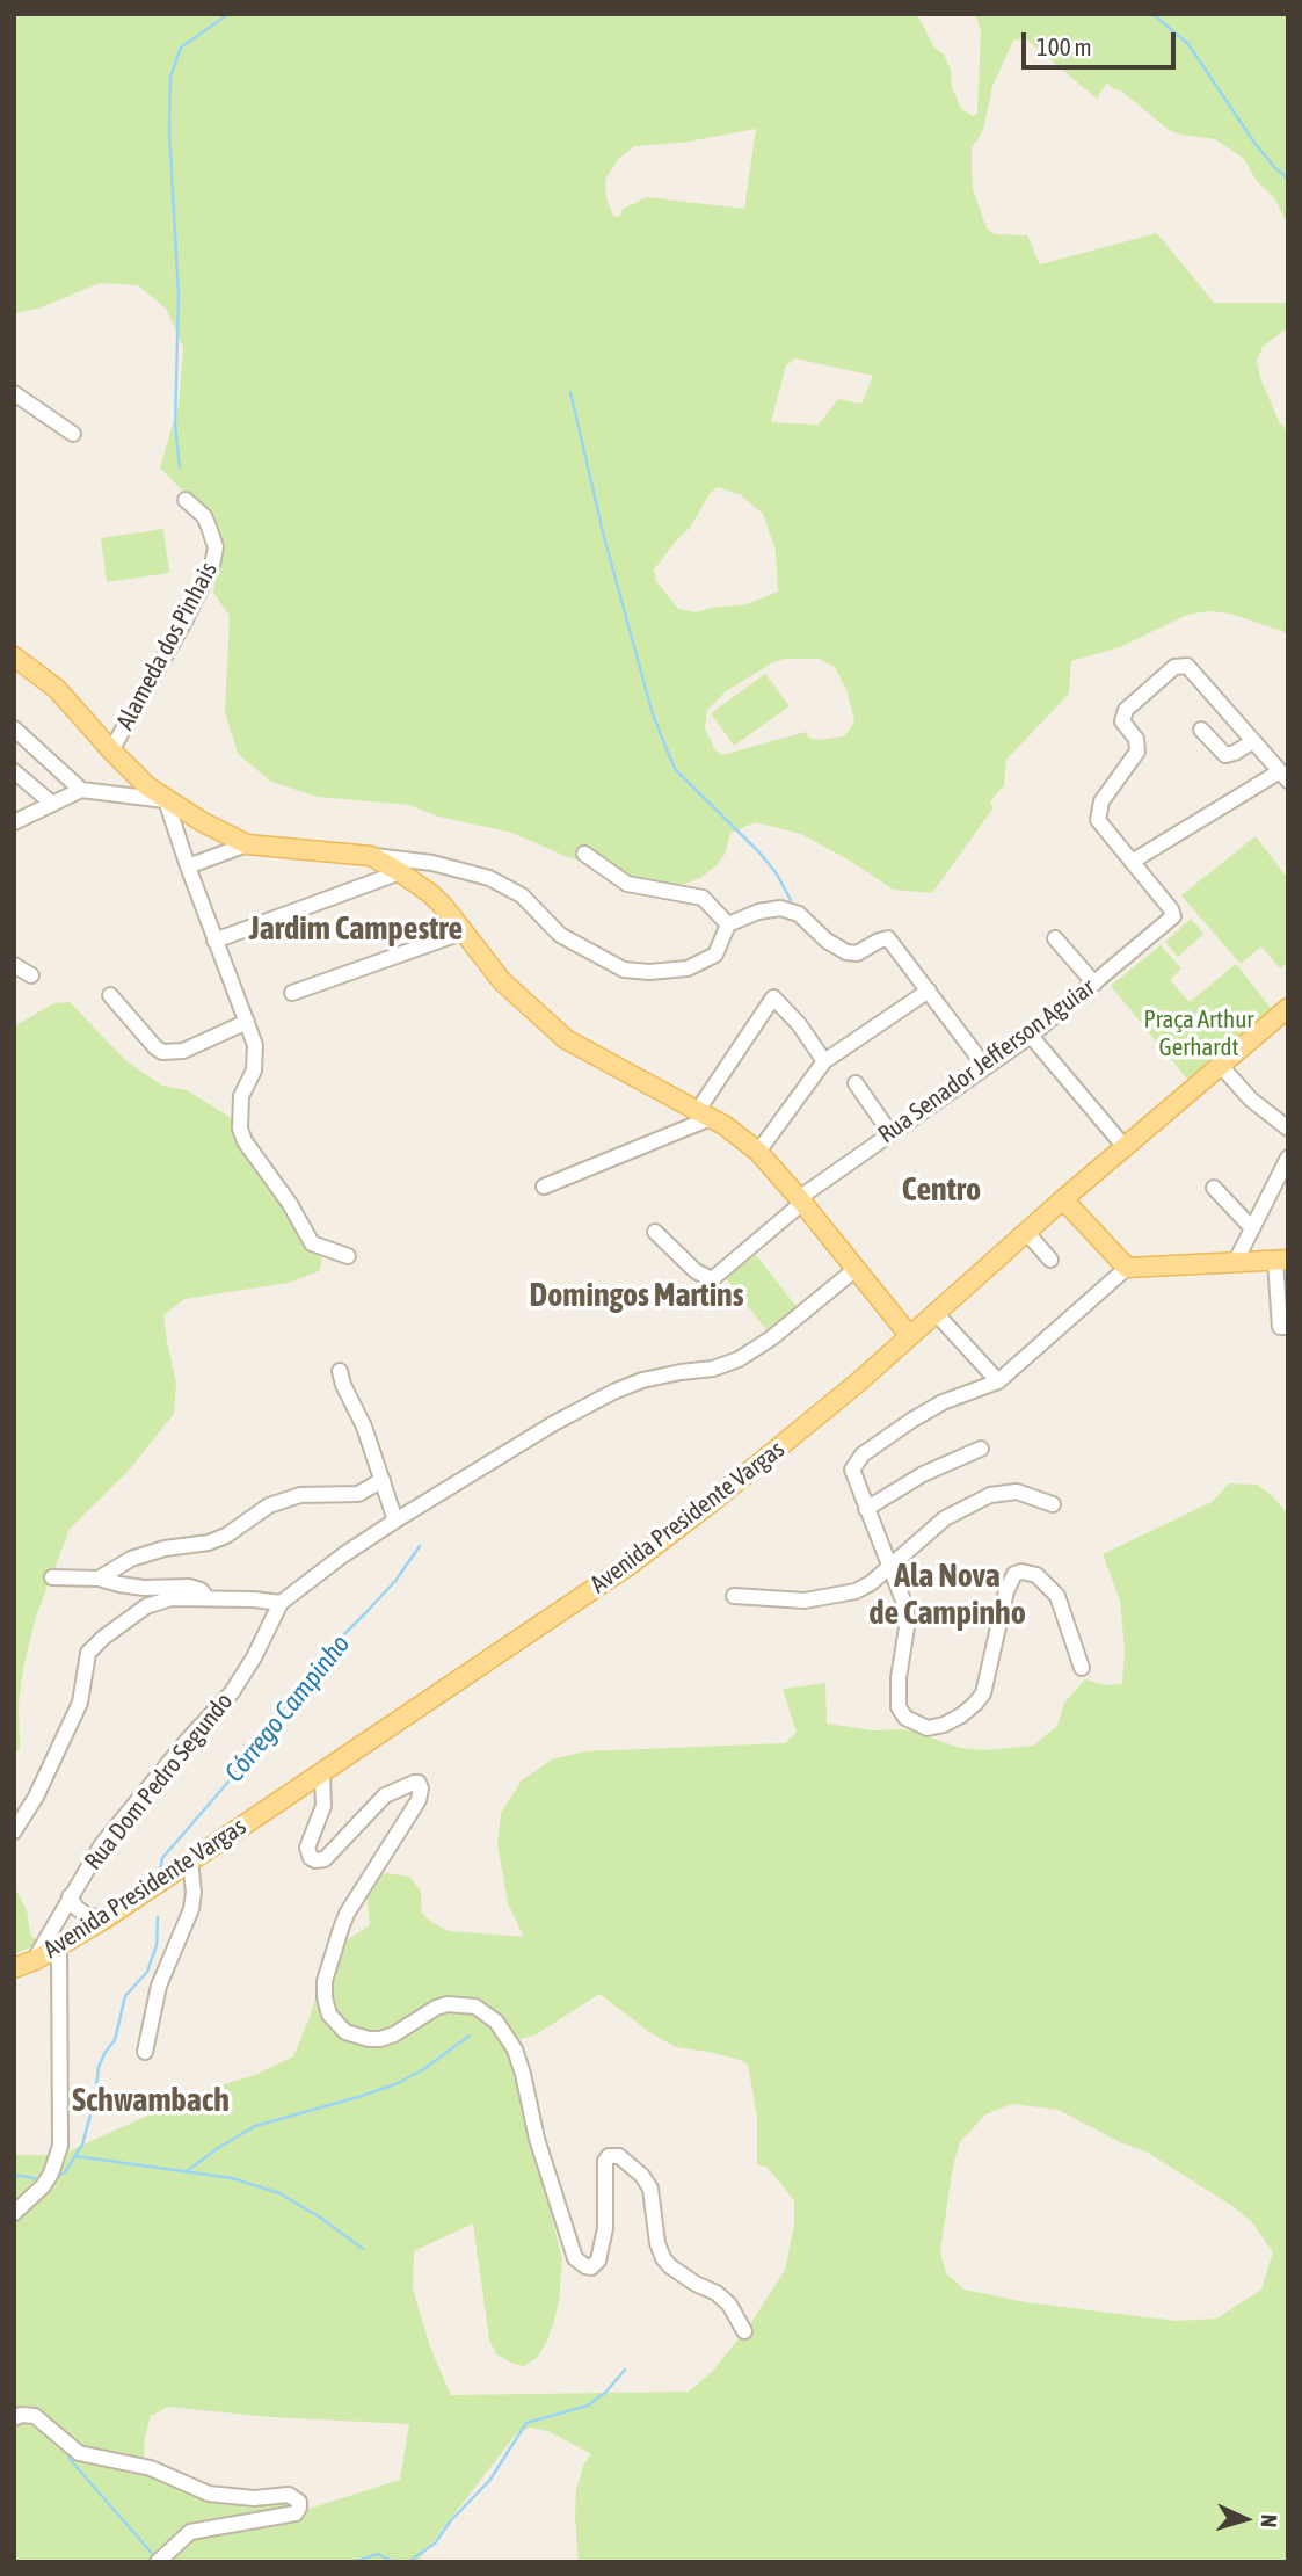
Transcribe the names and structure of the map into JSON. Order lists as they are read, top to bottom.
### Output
{
  "streets": {
    "main road": ["Avenida Presidente Vargas"],
    "street": ["Alameda dos Pinhais", "Rua Senador Jefferson Aguiar", "Rua Dom Pedro Segundo"]
  },
  "crossings": [
    ["Avenida Presidente Vargas", "Rua Dom Pedro Segundo"]
  ],
  "districts": [
    "Jardim Campestre",
    "Centro",
    "Domingos Martins",
    "Ala Nova de Campinho",
    "Schwambach"
  ],
  "water": ["Córrego Campinho"],
  "parks": ["Praça Arthur Gerhardt"],
  "scale_bar": "100 m",
  "north": "right"
}
